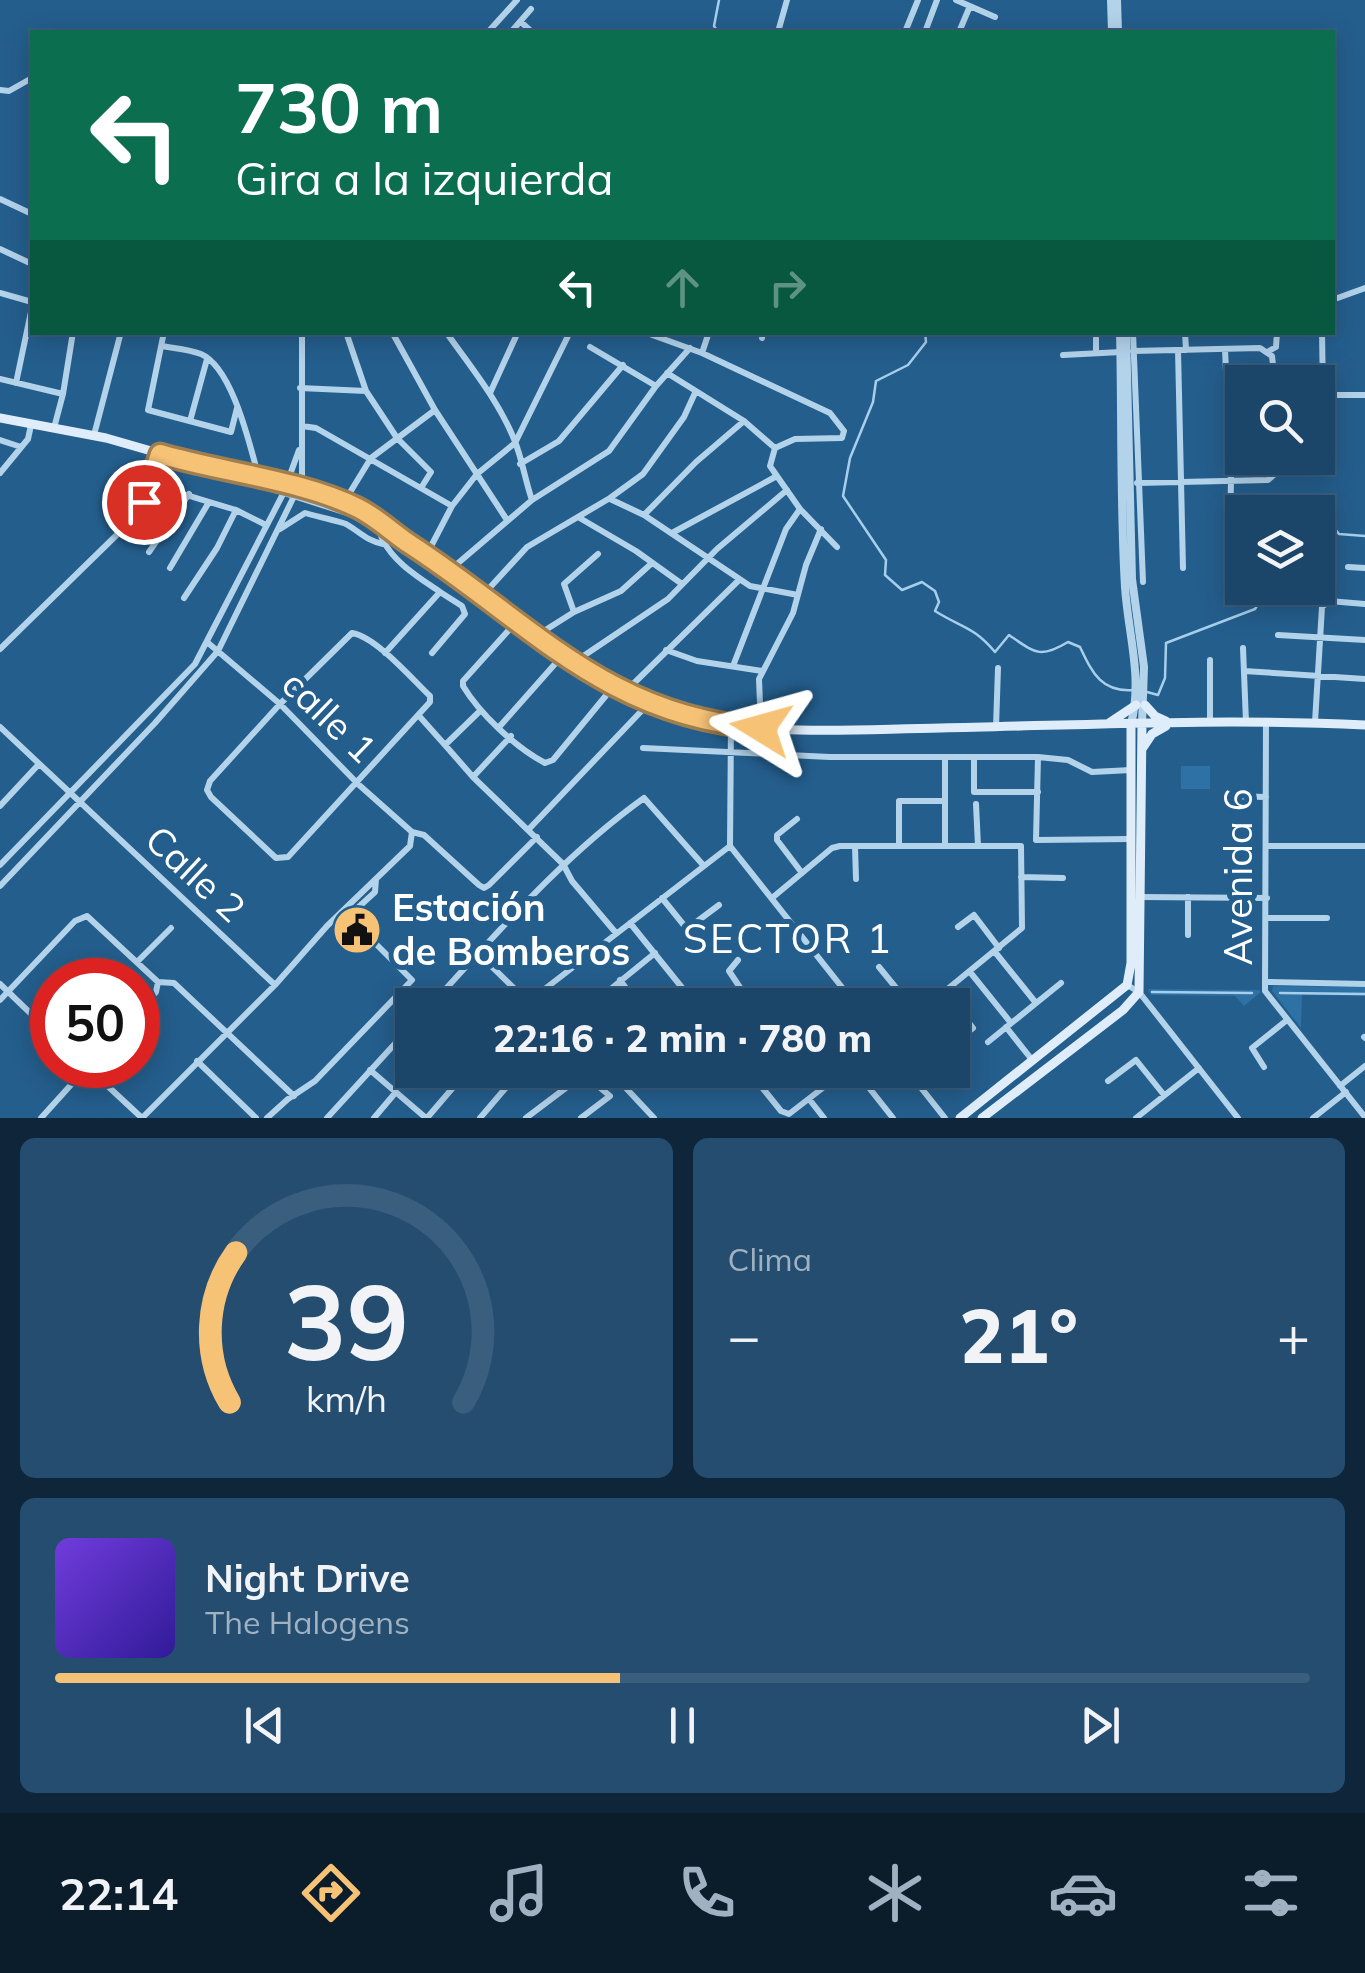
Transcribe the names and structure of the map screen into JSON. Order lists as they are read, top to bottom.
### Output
{
  "streets": {
    "street": ["calle 1", "Calle 2", "Avenida 6"]
  },
  "districts": ["SECTOR 1"],
  "places": {
    "public building": ["Estación de Bomberos"]
  },
  "page": {
    "turn": ["730 m", "Gira a la izquierda"],
    "limit": "50",
    "trip": "22:16 · 2 min · 780 m",
    "tile": "Clima",
    "heat": ["−", "21°", "+"],
    "song": ["Night Drive", "The Halogens"],
    "tabs": "22:14",
    "gauge": ["39", "km/h"]
  }
}
